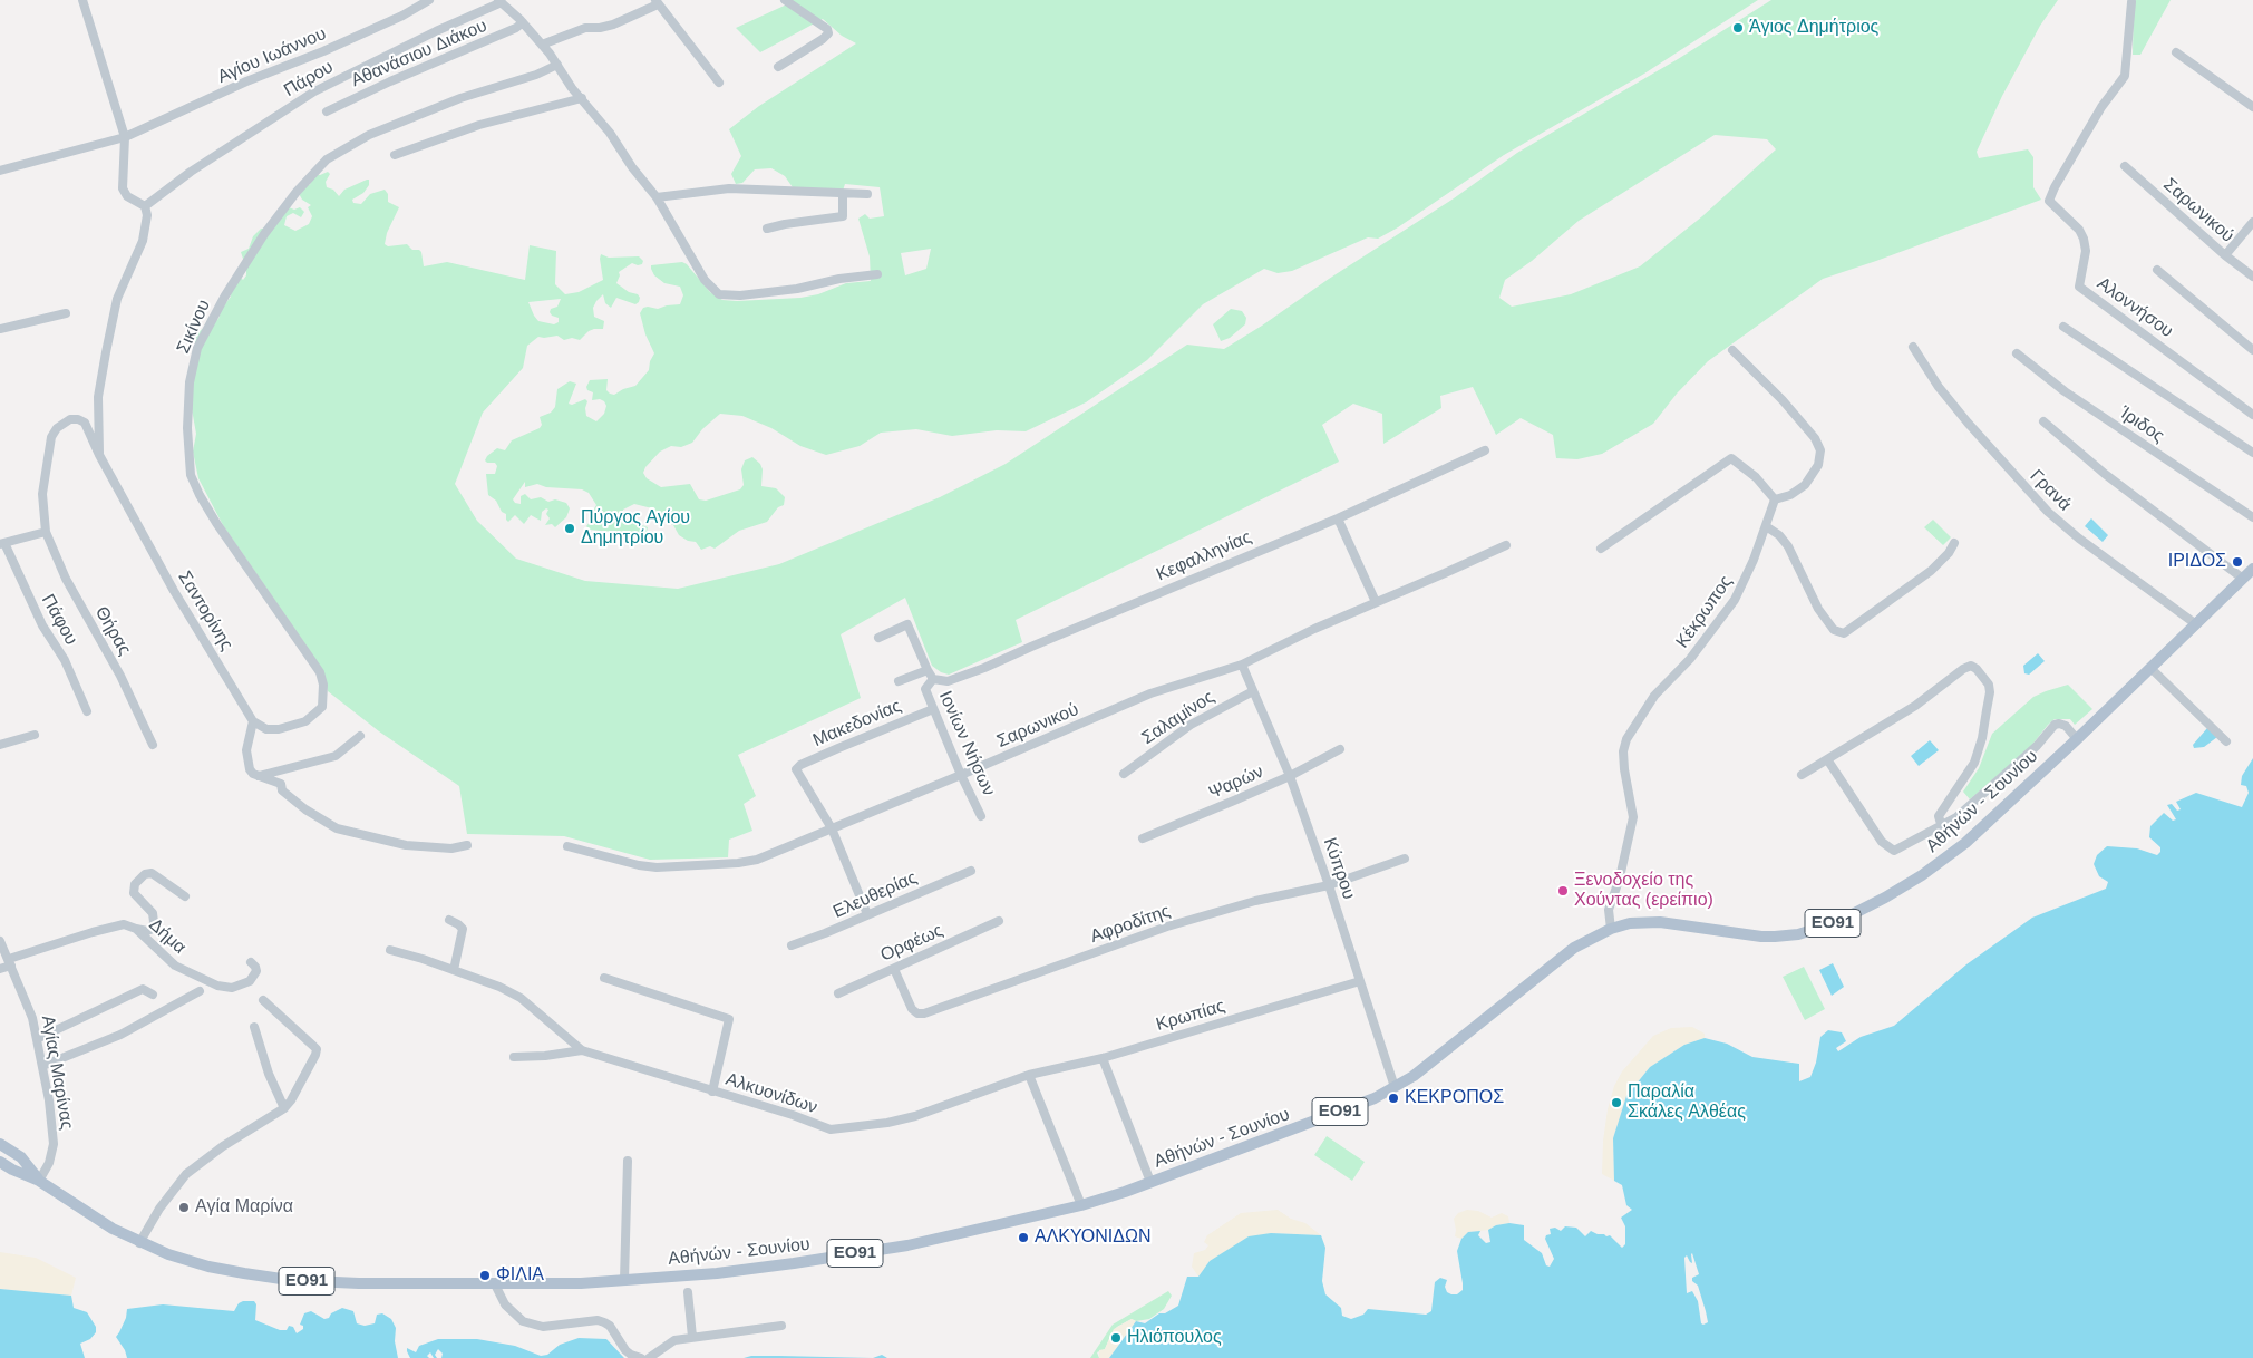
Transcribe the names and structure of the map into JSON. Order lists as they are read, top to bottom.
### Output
{
  "streets": {
    "main road": ["Αθήνών - Σουνίου", "ΕΟ91"],
    "street": [
      "Αθανάσιου Διάκου",
      "Αγίου Ιωάννου",
      "Πάρου",
      "Σαρωνικού",
      "Αλοννήσου",
      "Σικίνου",
      "Ίριδος",
      "Γρανά",
      "Κεφαλληνίας",
      "Σαντορίνης",
      "Κέκρωπος",
      "Πάφου",
      "Θήρας",
      "Σαλαμίνος",
      "Μακεδονίας",
      "Ιονίων Νήσων",
      "Ψαρών",
      "Κύπρου",
      "Ελευθερίας",
      "Αφροδίτης",
      "Δήμα",
      "Ορφέως",
      "Κρωπίας",
      "Αγίας Μαρίνας",
      "Αλκυονίδων"
    ]
  },
  "crossings": [
    ["Σαρωνικού", "Μακεδονίας"],
    ["Σαρωνικού", "Ιονίων Νήσων"],
    ["Σαρωνικού", "Κύπρου"],
    ["Σικίνου", "Σαντορίνης"],
    ["Γρανά", "Αθήνών - Σουνίου"],
    ["Κεφαλληνίας", "Ιονίων Νήσων"],
    ["Σαντορίνης", "Θήρας"],
    ["Κέκρωπος", "Αθήνών - Σουνίου"],
    ["Σαλαμίνος", "Κύπρου"],
    ["Μακεδονίας", "Ιονίων Νήσων"],
    ["Ψαρών", "Κύπρου"],
    ["Αθήνών - Σουνίου", "Κύπρου"],
    ["Αθήνών - Σουνίου", "Αγίας Μαρίνας"],
    ["Κύπρου", "Αφροδίτης"],
    ["Κύπρου", "Κρωπίας"],
    ["Αφροδίτης", "Ορφέως"],
    ["Δήμα", "Αγίας Μαρίνας"],
    ["Κρωπίας", "Αλκυονίδων"]
  ],
  "places": [
    "Άγιος Δημήτριος",
    "Πύργος Αγίου Δημητρίου",
    "ΙΡΙΔΟΣ",
    "Ξενοδοχείο της Χούντας (ερείπιο)",
    "ΚΕΚΡΟΠΟΣ",
    "Παραλία Σκάλες Αλθέας",
    "Αγία Μαρίνα",
    "ΑΛΚΥΟΝΙΔΩΝ",
    "ΦΙΛΙΑ",
    "Ηλιόπουλος"
  ]
}
